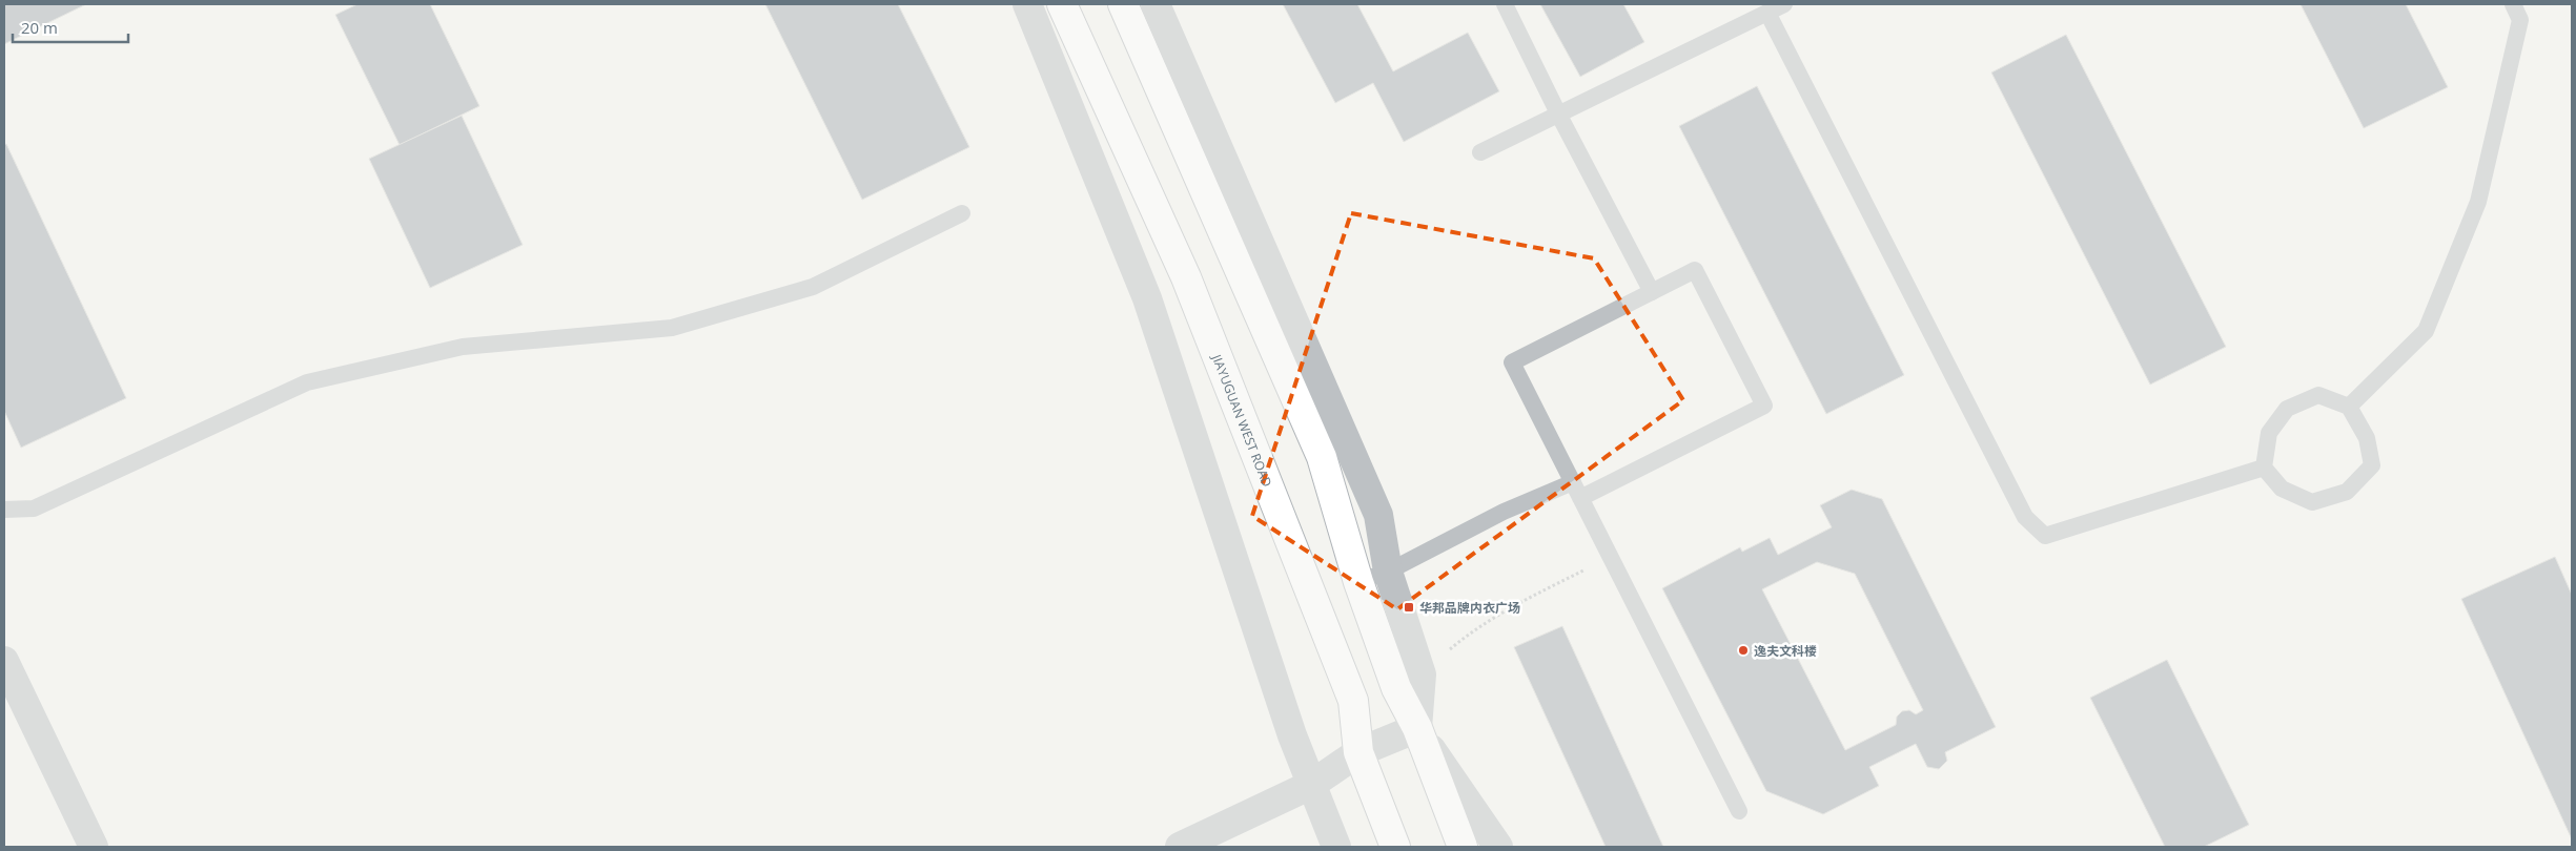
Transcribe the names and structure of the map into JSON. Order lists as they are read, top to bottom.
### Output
{
  "streets": {
    "main road": ["JIAYUGUAN WEST ROAD"]
  },
  "places": {
    "transit": ["华邦品牌内衣广场"],
    "other": ["逸夫文科楼"]
  },
  "scale_bar": "20 m"
}
